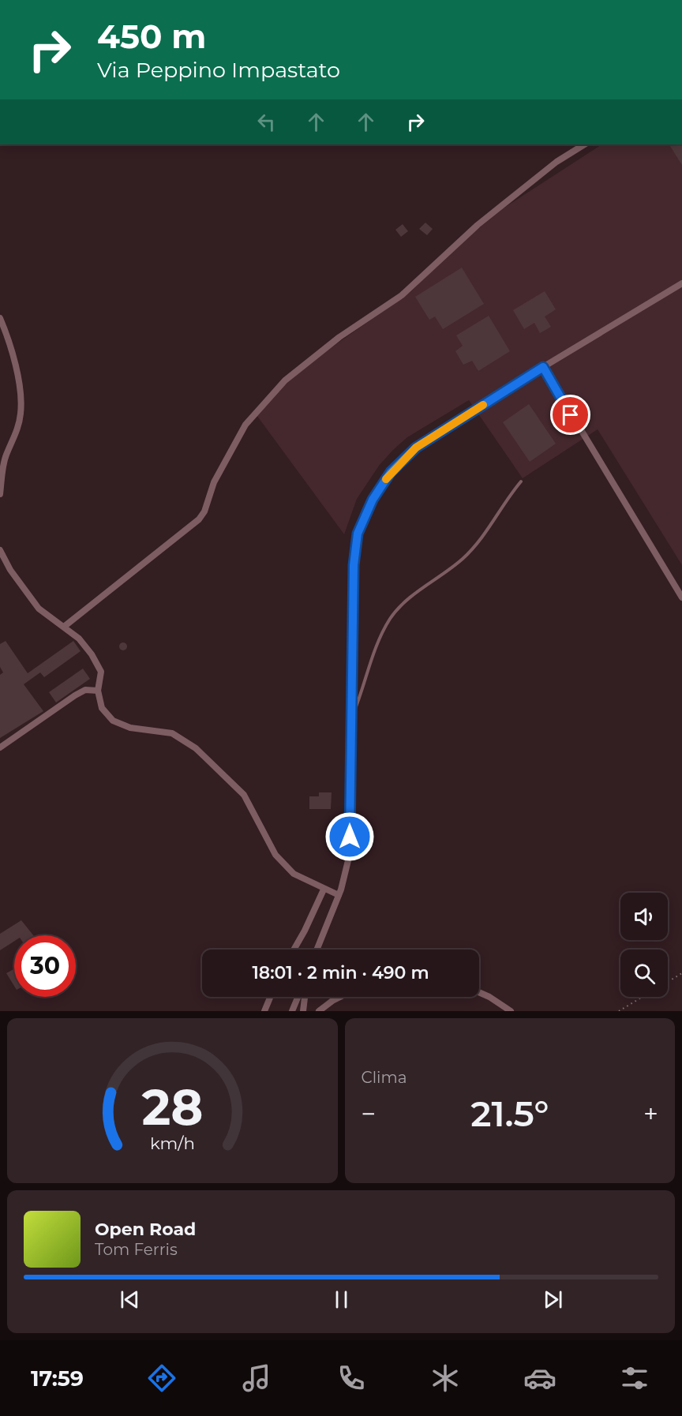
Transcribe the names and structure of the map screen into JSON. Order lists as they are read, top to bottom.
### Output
{
  "page": {
    "turn": ["450 m", "Via Peppino Impastato"],
    "limit": "30",
    "trip": "18:01 · 2 min · 490 m",
    "tile": "Clima",
    "heat": ["−", "21.5°", "+"],
    "song": ["Open Road", "Tom Ferris"],
    "tabs": "17:59",
    "gauge": ["28", "km/h"]
  }
}
